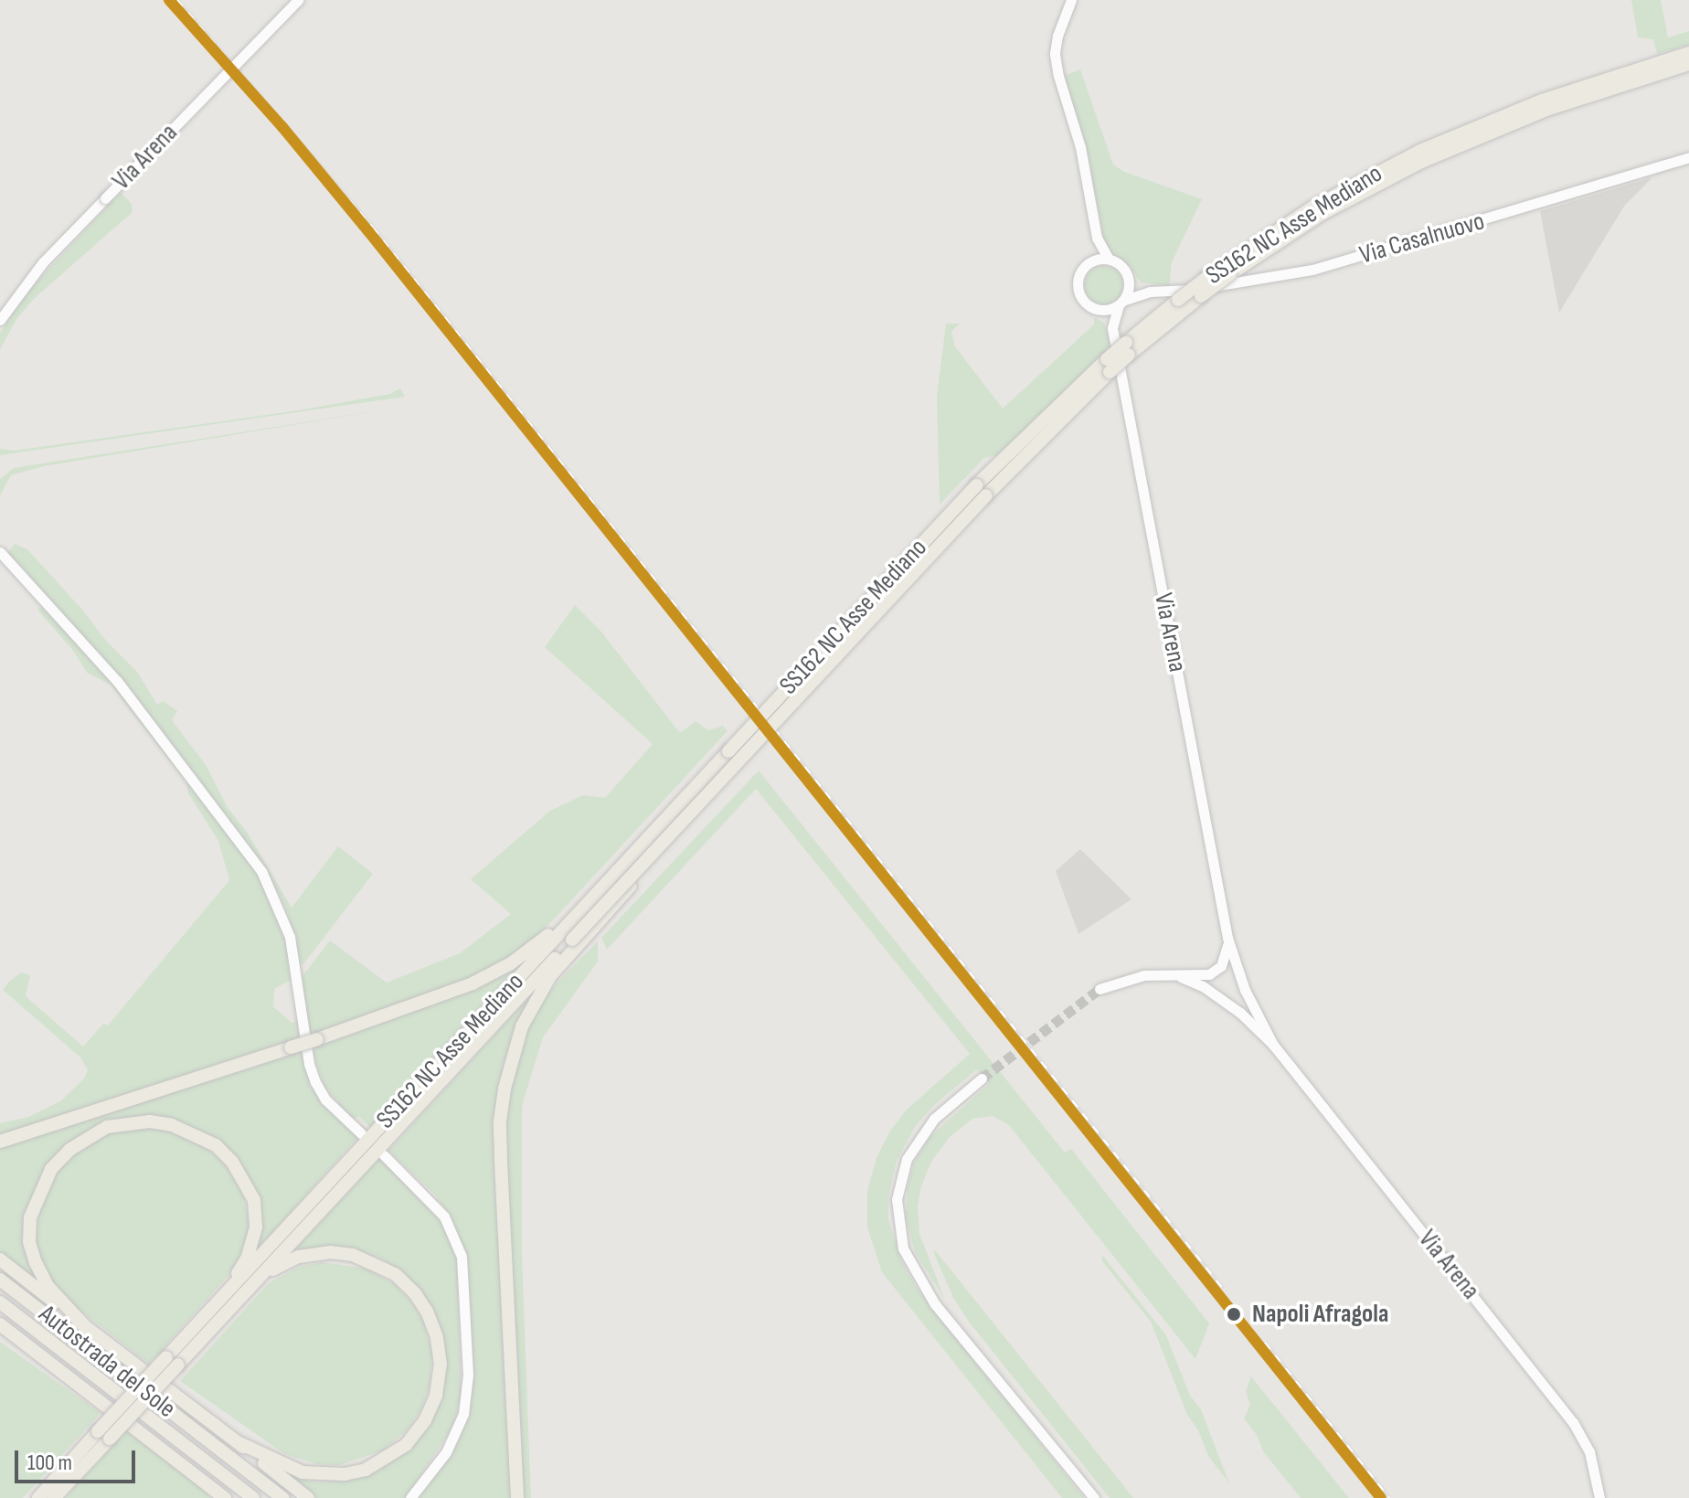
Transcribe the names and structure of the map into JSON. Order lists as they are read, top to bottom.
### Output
{
  "streets": {
    "highway": ["SS162 NC Asse Mediano", "Autostrada del Sole"],
    "street": ["Via Arena", "Via Casalnuovo"]
  },
  "crossings": [
    ["Via Arena", "Via Casalnuovo"]
  ],
  "places": ["Napoli Afragola"],
  "scale_bar": "100 m"
}
